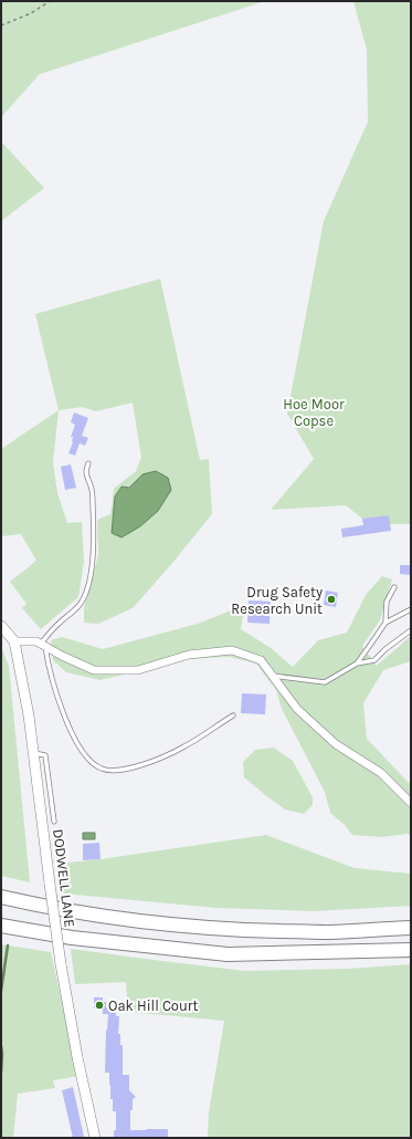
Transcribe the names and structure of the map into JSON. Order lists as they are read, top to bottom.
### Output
{
  "streets": {
    "street": ["DODWELL LANE"]
  },
  "parks": ["Hoe Moor Copse"],
  "places": ["Drug Safety Research Unit", "Oak Hill Court"]
}
